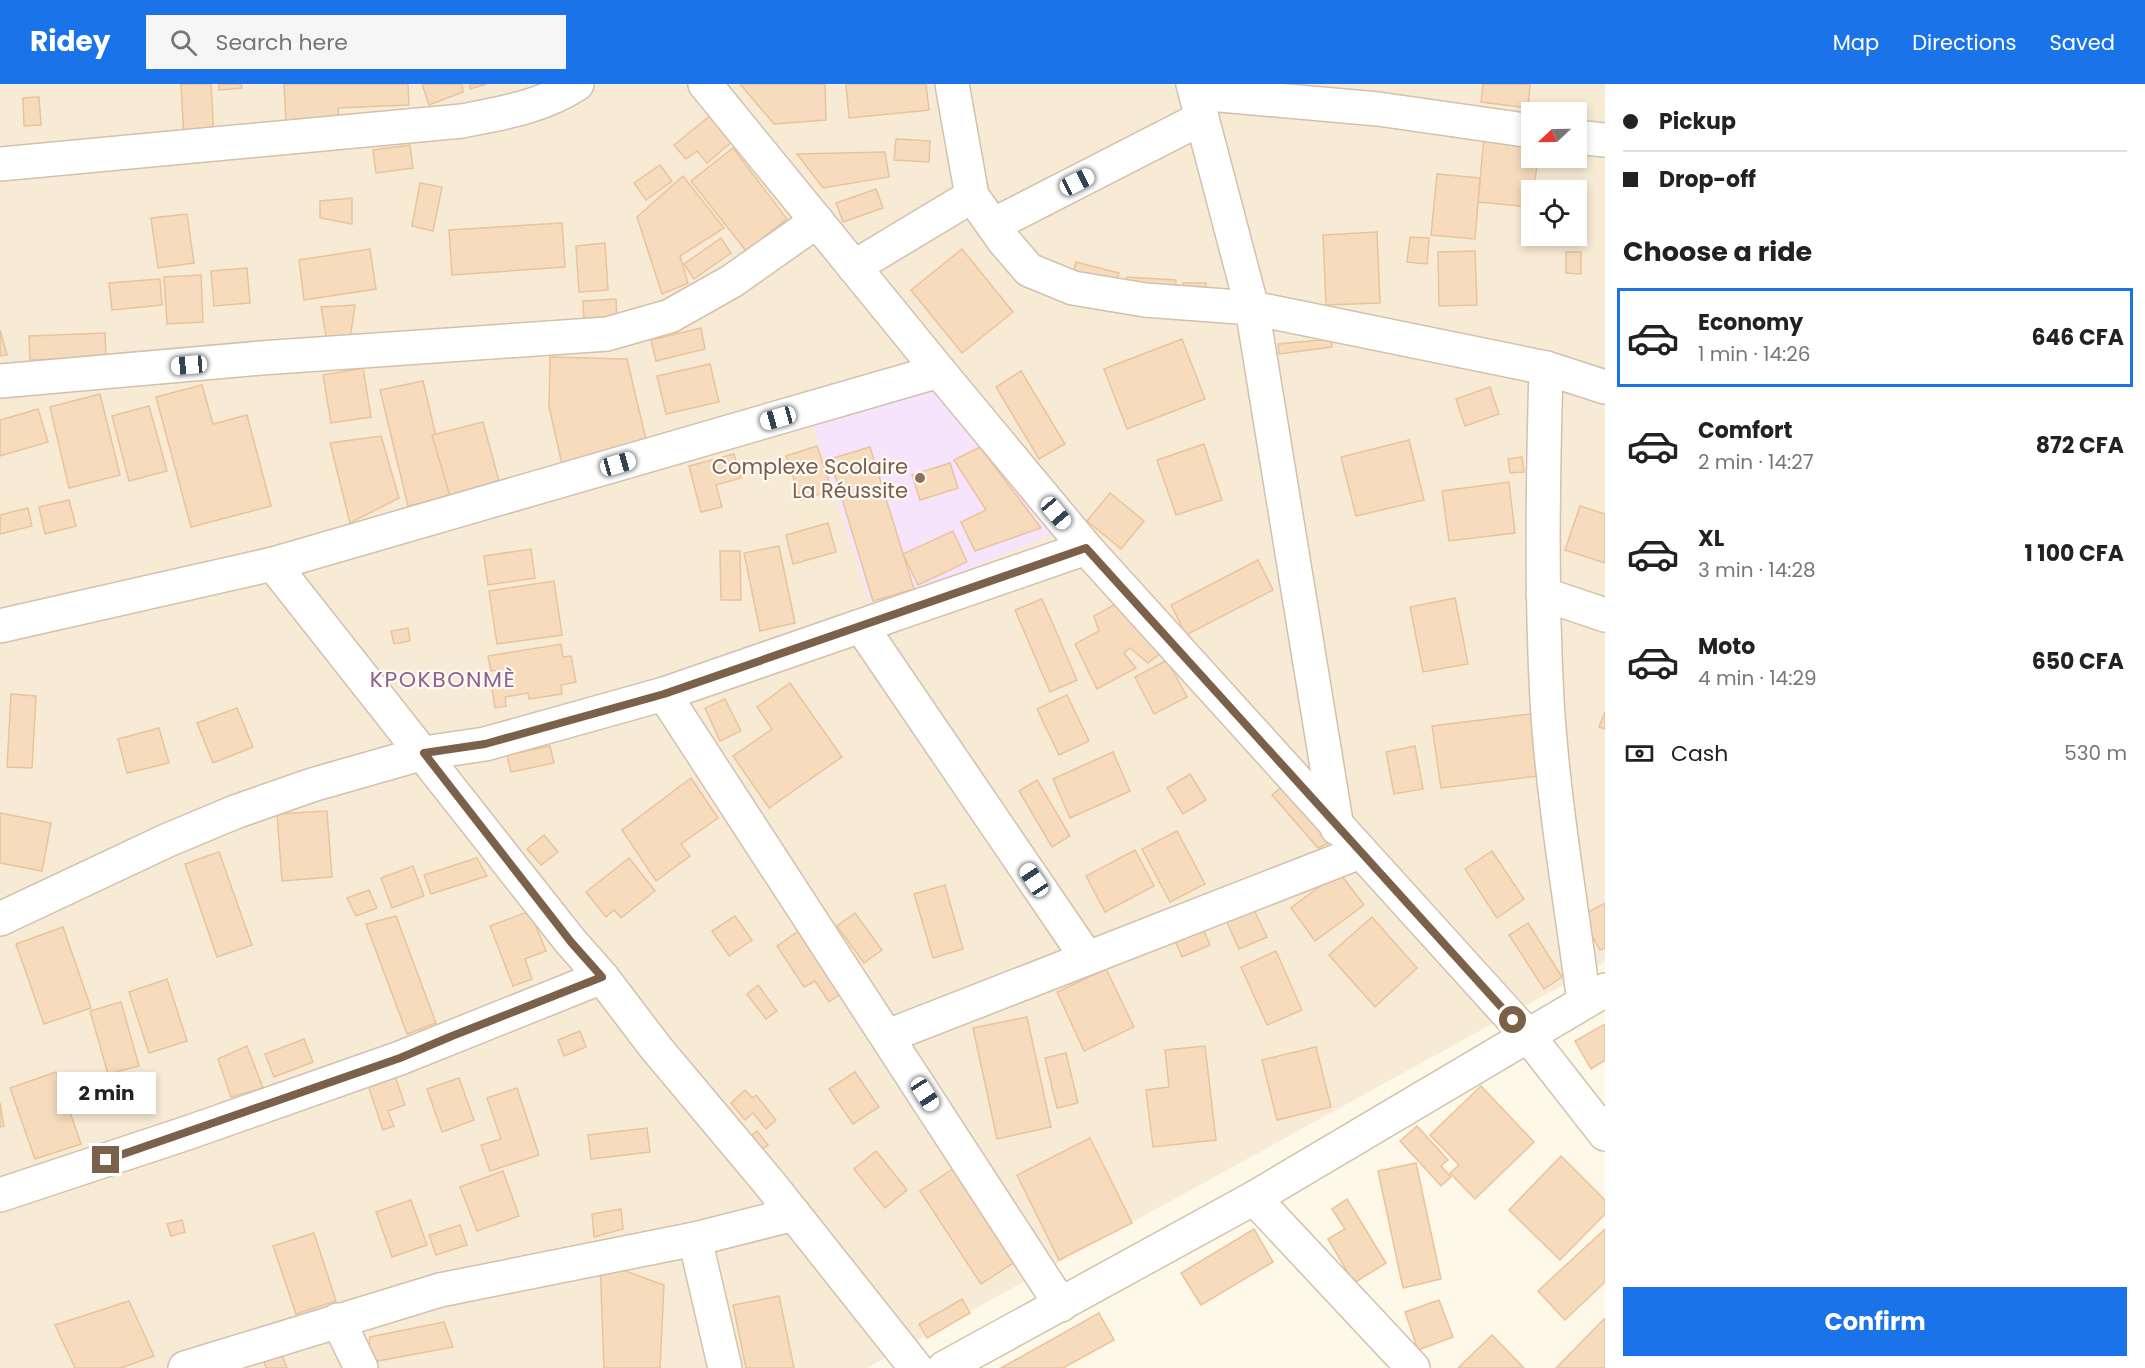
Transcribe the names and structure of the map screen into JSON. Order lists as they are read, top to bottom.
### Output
{
  "districts": ["KPOKBONMÈ"],
  "places": ["Complexe Scolaire La Réussite"],
  "north": "left",
  "page": {
    "header": "Ridey",
    "search": "Search here",
    "nav": ["Map", "Directions", "Saved"],
    "banner": ["Pickup", "Drop-off"],
    "heading": "Choose a ride",
    "list": [
      {
        "name": "Economy",
        "note": "1 min · 14:26",
        "value": "646 CFA"
      },
      {
        "name": "Comfort",
        "note": "2 min · 14:27",
        "value": "872 CFA"
      },
      {
        "name": "XL",
        "note": "3 min · 14:28",
        "value": "1 100 CFA"
      },
      {
        "name": "Moto",
        "note": "4 min · 14:29",
        "value": "650 CFA"
      }
    ],
    "pay": ["Cash", "530 m"],
    "bubble": "2 min",
    "buttons": "Confirm"
  }
}
